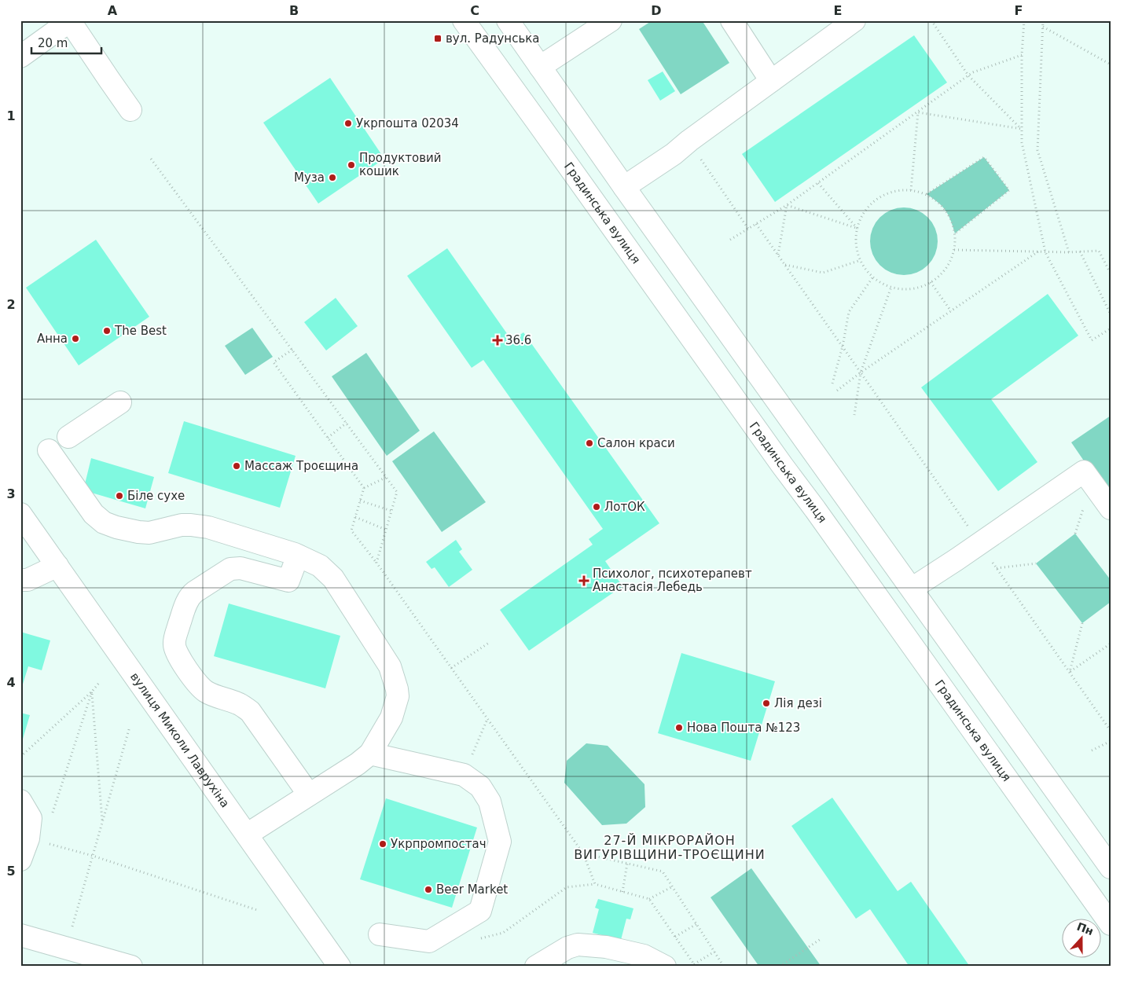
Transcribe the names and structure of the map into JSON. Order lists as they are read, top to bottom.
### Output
{
  "streets": {
    "street": ["Градинська вулиця", "вулиця Миколи Лаврухіна"]
  },
  "districts": ["27-Й МІКРОРАЙОН ВИГУРІВЩИНИ-ТРОЄЩИНИ"],
  "places": {
    "transit": ["вул. Радунська"],
    "other": [
      "Укрпошта 02034",
      "Продуктовий кошик",
      "Муза",
      "The Best",
      "Анна",
      "Салон краси",
      "Массаж Троєщина",
      "Біле сухе",
      "ЛотОК",
      "Лія дезі",
      "Нова Пошта №123",
      "Укрпромпостач",
      "Beer Market"
    ],
    "health": ["36.6", "Психолог, психотерапевт Анастасія Лебедь"]
  },
  "scale_bar": "20 m",
  "north": "top",
  "grid": {
    "columns": [
      "A",
      "B",
      "C",
      "D",
      "E",
      "F"
    ],
    "rows": [
      "1",
      "2",
      "3",
      "4",
      "5"
    ]
  }
}
